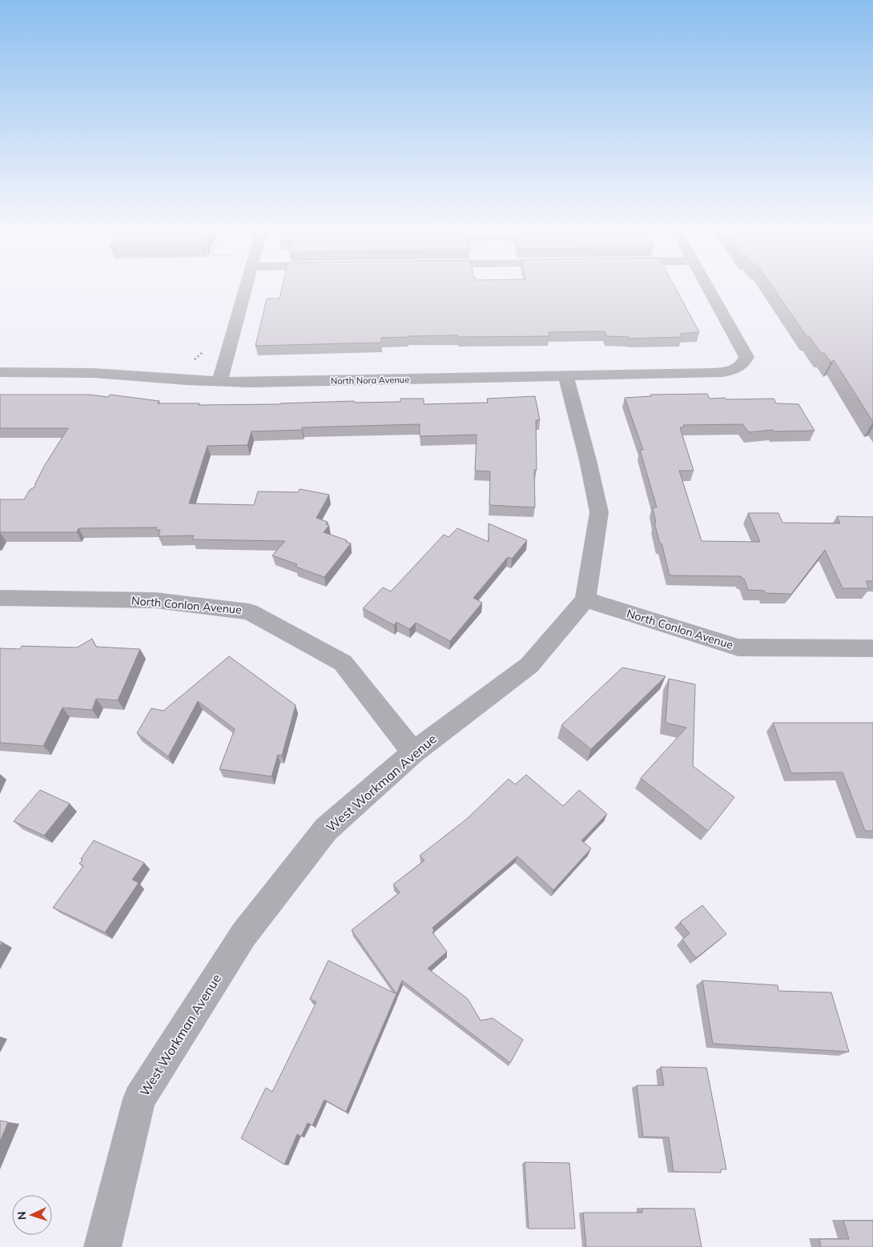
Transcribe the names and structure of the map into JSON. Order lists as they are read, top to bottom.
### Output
{
  "streets": {
    "street": ["North Nora Avenue", "North Conlon Avenue", "West Workman Avenue"]
  },
  "crossings": [
    ["North Conlon Avenue", "West Workman Avenue"]
  ],
  "north": "left"
}
